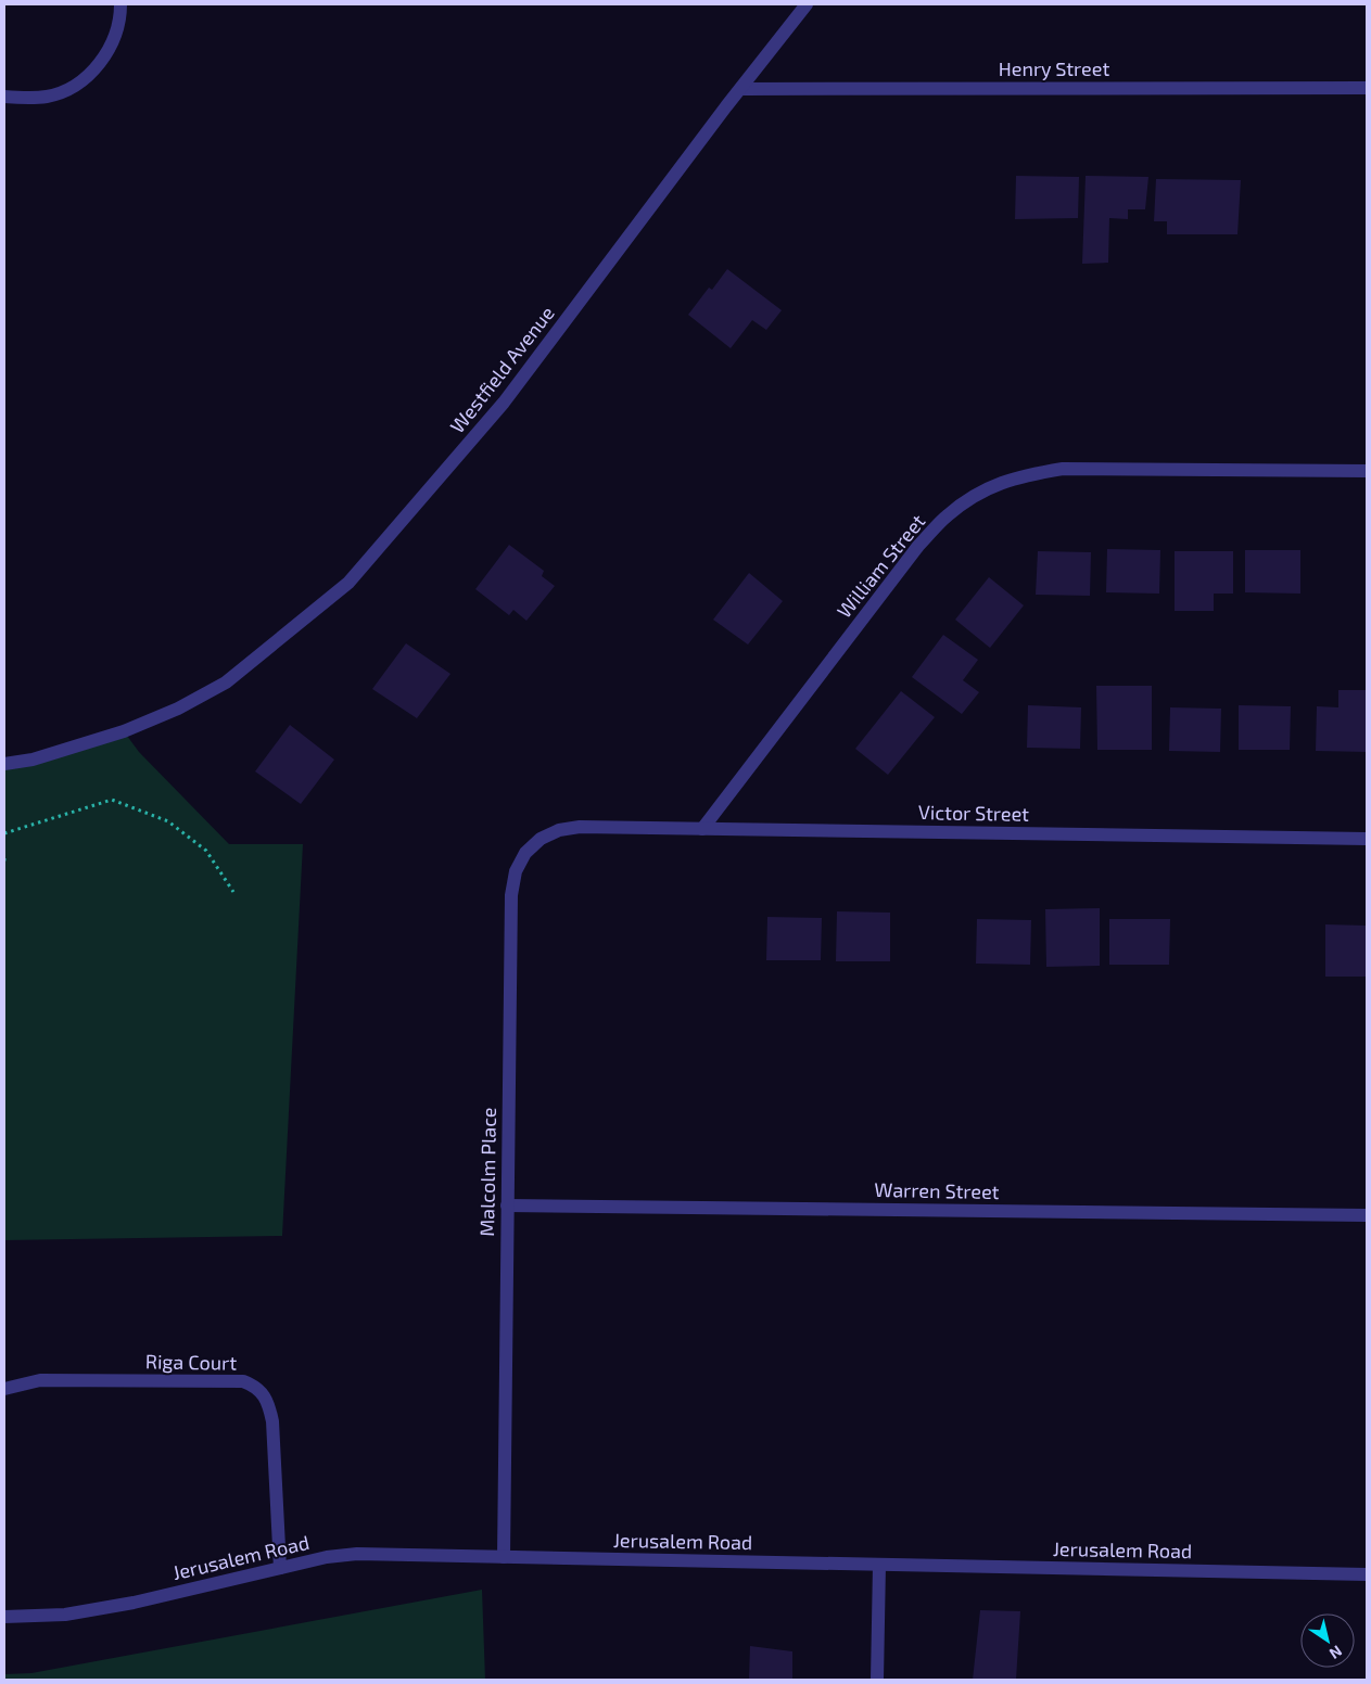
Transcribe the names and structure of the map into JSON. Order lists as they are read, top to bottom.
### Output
{
  "streets": {
    "street": [
      "Henry Street",
      "Westfield Avenue",
      "William Street",
      "Victor Street",
      "Malcolm Place",
      "Warren Street",
      "Riga Court",
      "Jerusalem Road"
    ]
  },
  "crossings": [
    ["Henry Street", "Westfield Avenue"],
    ["William Street", "Victor Street"],
    ["Victor Street", "Malcolm Place"],
    ["Malcolm Place", "Warren Street"],
    ["Malcolm Place", "Jerusalem Road"],
    ["Riga Court", "Jerusalem Road"]
  ],
  "north": "bottom right"
}
